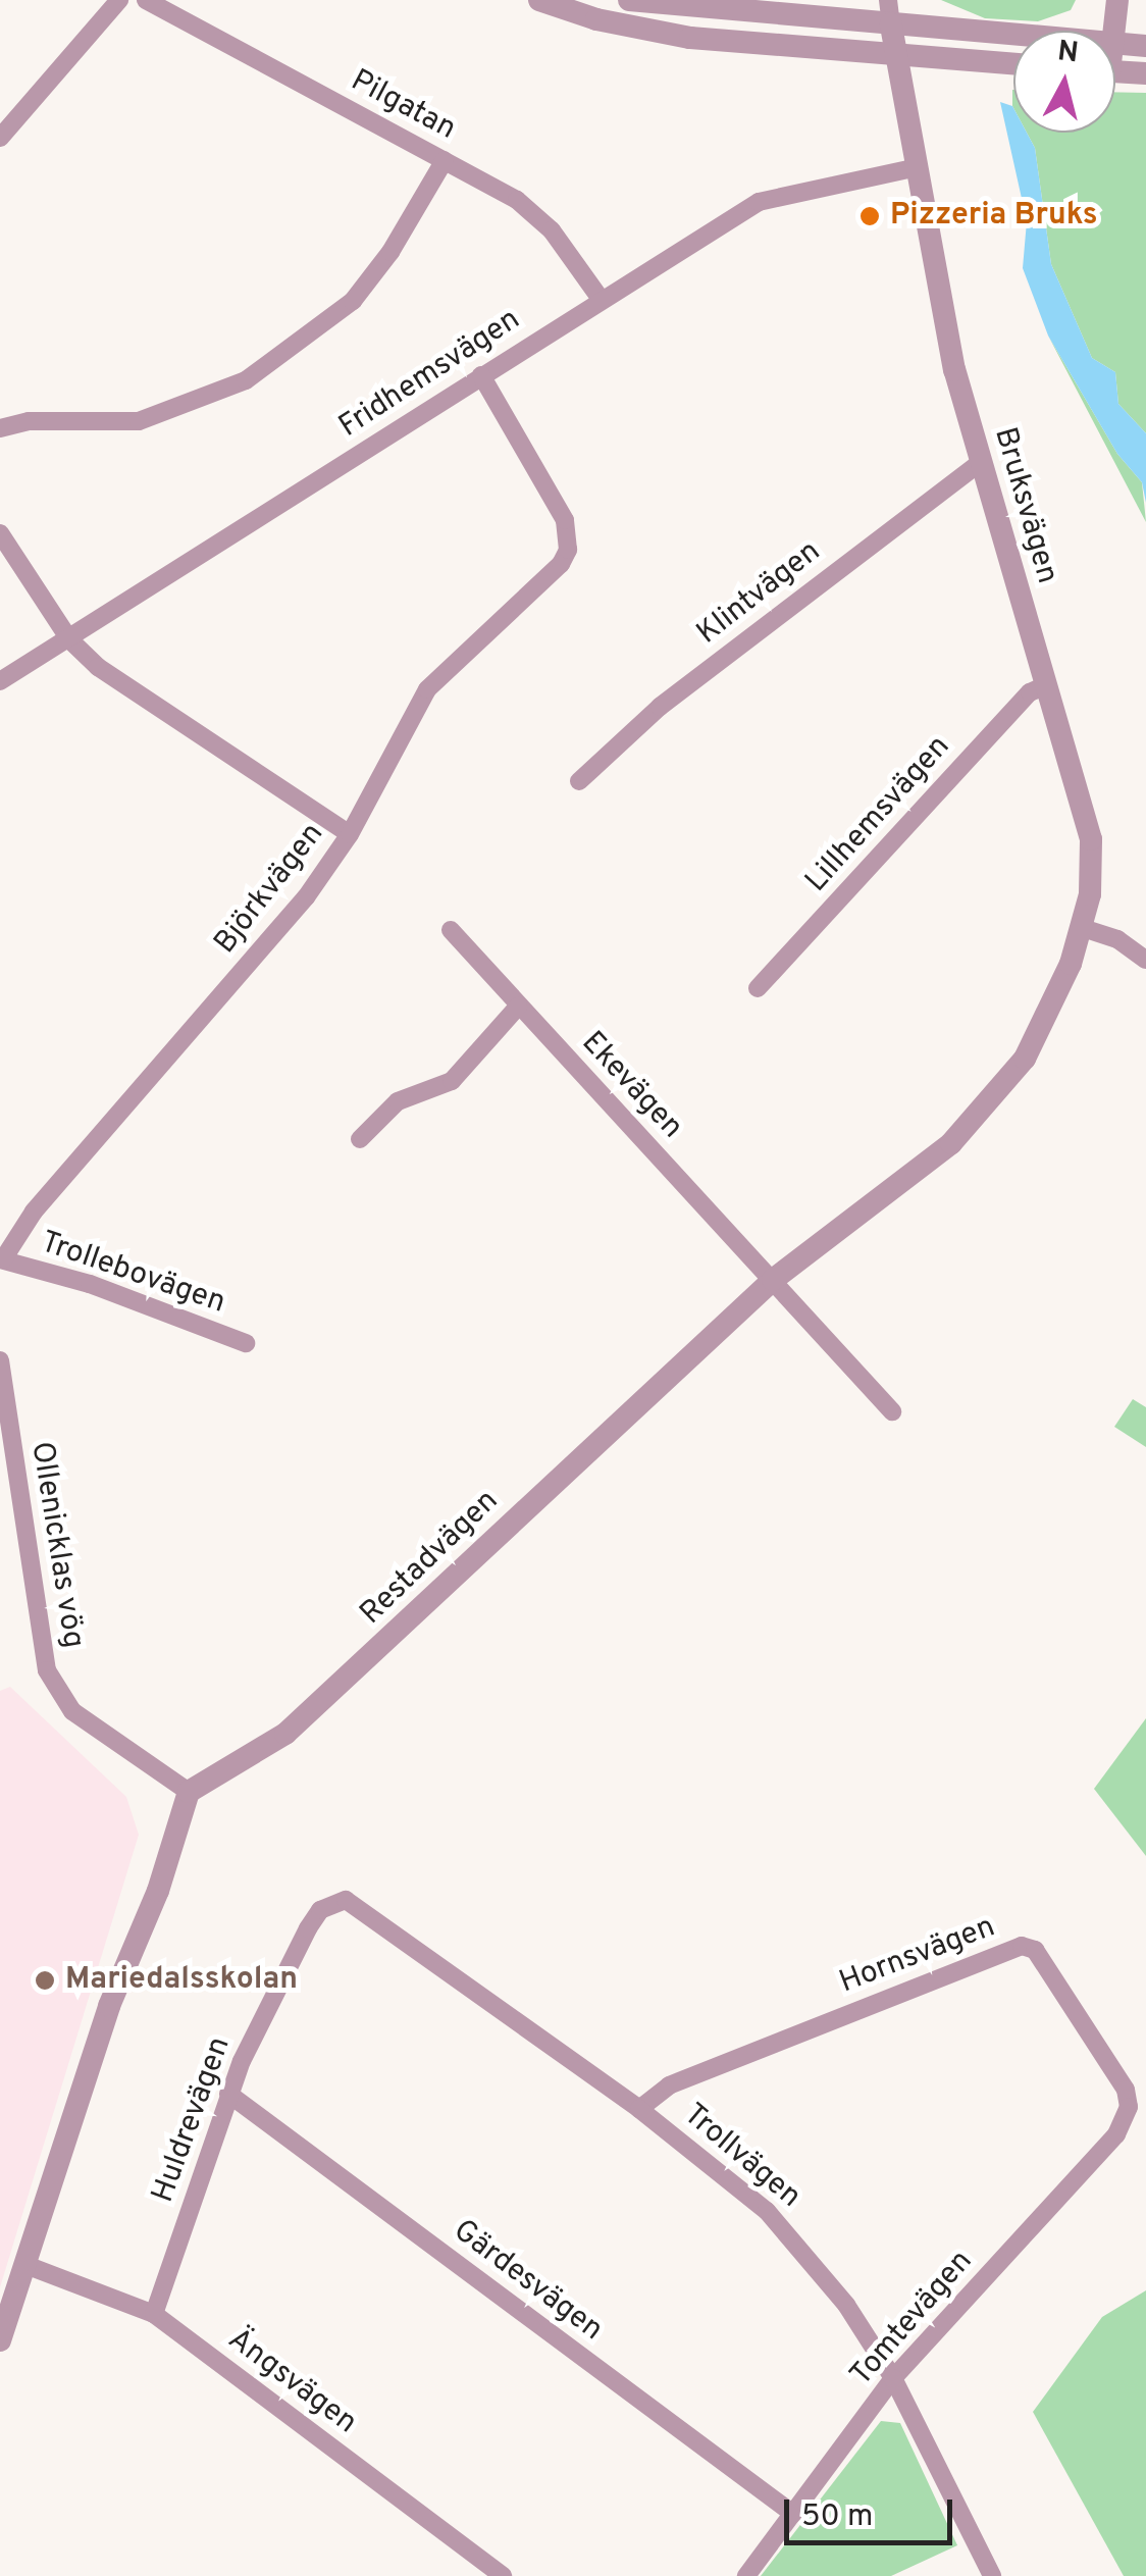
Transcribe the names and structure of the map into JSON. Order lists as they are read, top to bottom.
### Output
{
  "streets": {
    "street": [
      "Pilgatan",
      "Fridhemsvägen",
      "Bruksvägen",
      "Klintvägen",
      "Lillhemsvägen",
      "Björkvägen",
      "Ekevägen",
      "Trollebovägen",
      "Ollenicklas vög",
      "Restadvägen",
      "Hornsvägen",
      "Huldrevägen",
      "Trollvägen",
      "Gärdesvägen",
      "Tomtevägen",
      "Ängsvägen"
    ]
  },
  "crossings": [
    ["Pilgatan", "Fridhemsvägen"],
    ["Fridhemsvägen", "Bruksvägen"],
    ["Fridhemsvägen", "Björkvägen"],
    ["Bruksvägen", "Klintvägen"],
    ["Bruksvägen", "Lillhemsvägen"],
    ["Bruksvägen", "Restadvägen"],
    ["Björkvägen", "Trollebovägen"],
    ["Ekevägen", "Restadvägen"],
    ["Ollenicklas vög", "Restadvägen"],
    ["Hornsvägen", "Trollvägen"],
    ["Hornsvägen", "Tomtevägen"],
    ["Huldrevägen", "Trollvägen"],
    ["Huldrevägen", "Gärdesvägen"],
    ["Huldrevägen", "Ängsvägen"],
    ["Trollvägen", "Tomtevägen"],
    ["Gärdesvägen", "Tomtevägen"]
  ],
  "places": ["Pizzeria Bruks", "Mariedalsskolan"],
  "scale_bar": "50 m",
  "north": "top"
}
